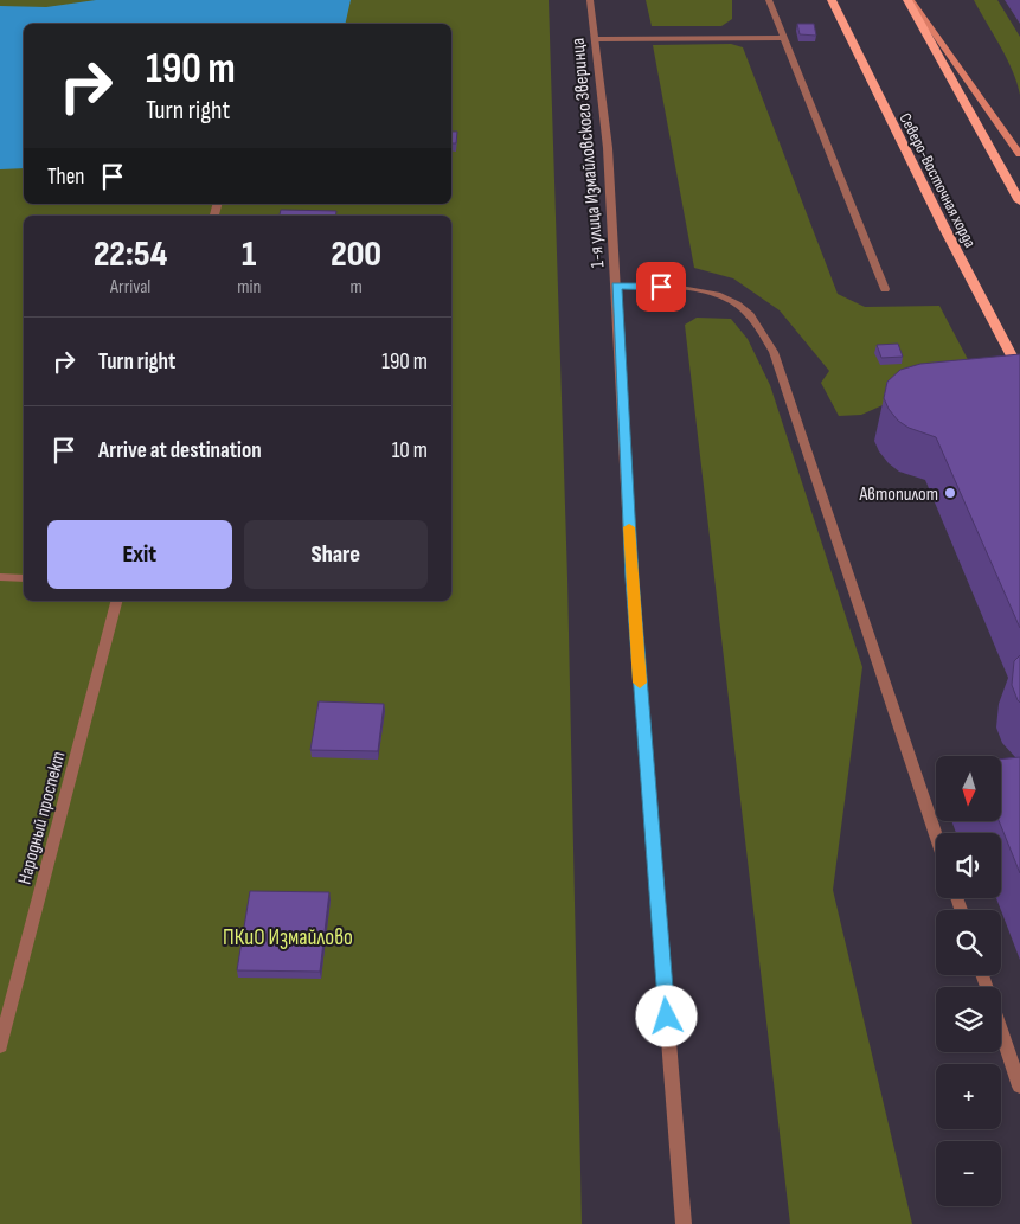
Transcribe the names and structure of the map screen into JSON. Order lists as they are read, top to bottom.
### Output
{
  "streets": {
    "main road": ["Северо-Восточная хорда"],
    "street": ["1-я улица Измайловского Зверинца", "Народный проспект"]
  },
  "parks": ["ПКиО Измайлово"],
  "places": ["Автопилот"],
  "north": "bottom",
  "page": {
    "turn": ["190 m", "Turn right"],
    "then": "Then",
    "eta": [
      "22:54",
      "Arrival",
      "1",
      "min",
      "200",
      "m"
    ],
    "list": [
      {
        "name": "Turn right",
        "value": "190 m"
      },
      {
        "name": "Arrive at destination",
        "value": "10 m"
      }
    ],
    "buttons": ["Exit", "Share"],
    "map_buttons": ["+", "−"]
  }
}
